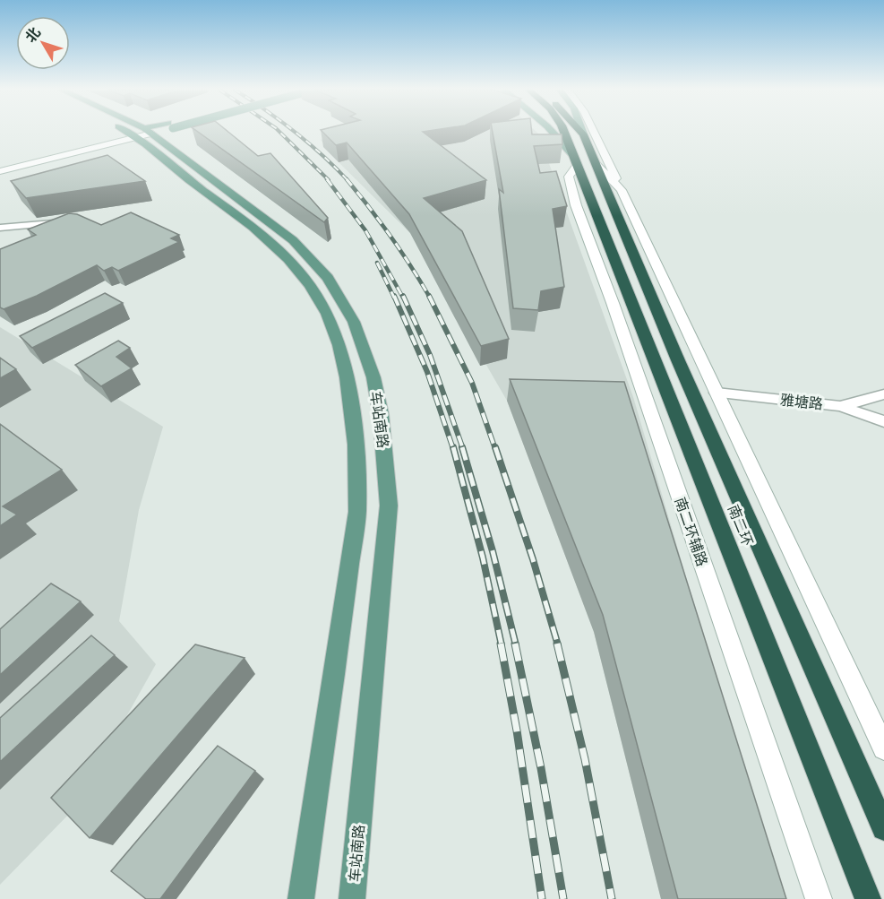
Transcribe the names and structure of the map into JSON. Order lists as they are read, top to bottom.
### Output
{
  "streets": {
    "highway": ["南二环"],
    "main road": ["车站南路", "南二环辅路"],
    "street": ["雅塘路"]
  },
  "crossings": [
    ["南二环", "南二环辅路"]
  ],
  "north": "top left"
}
